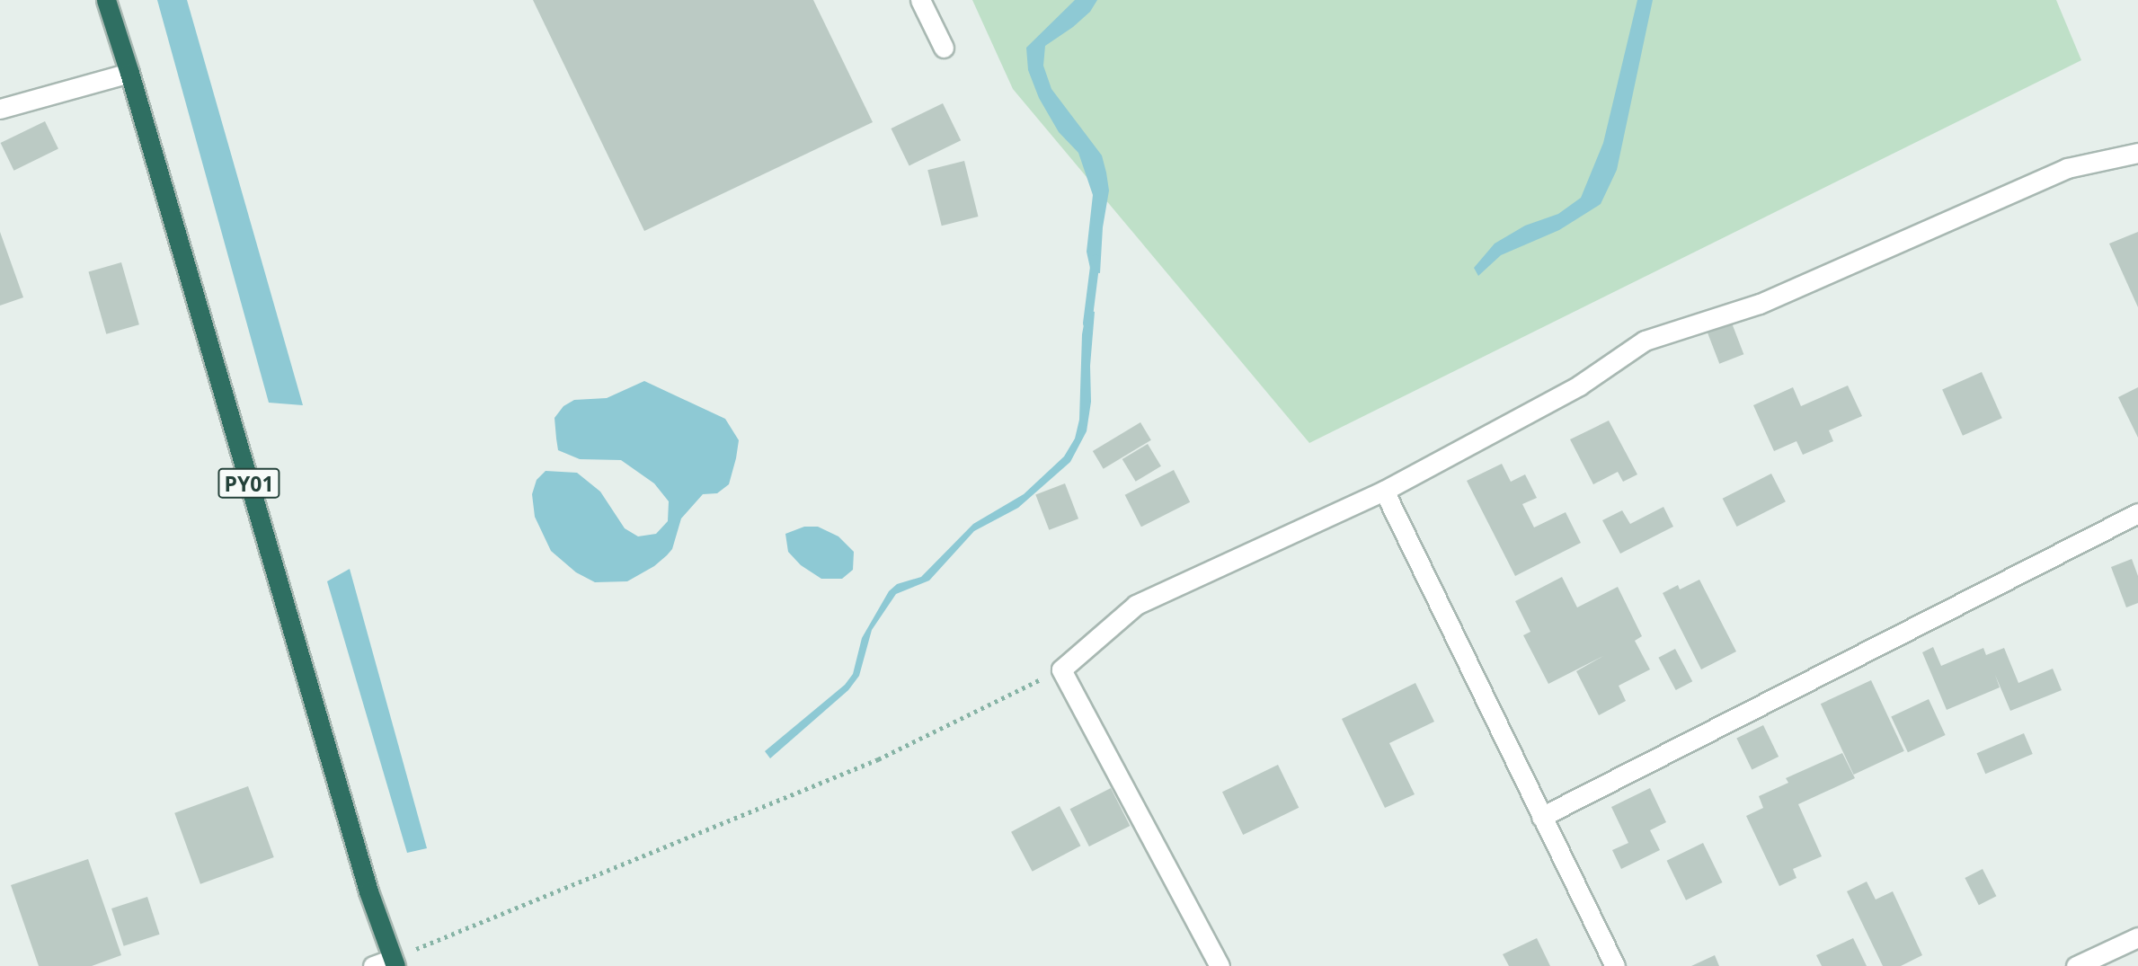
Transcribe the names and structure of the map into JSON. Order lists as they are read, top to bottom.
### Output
{
  "streets": {
    "highway": ["PY01"]
  }
}
